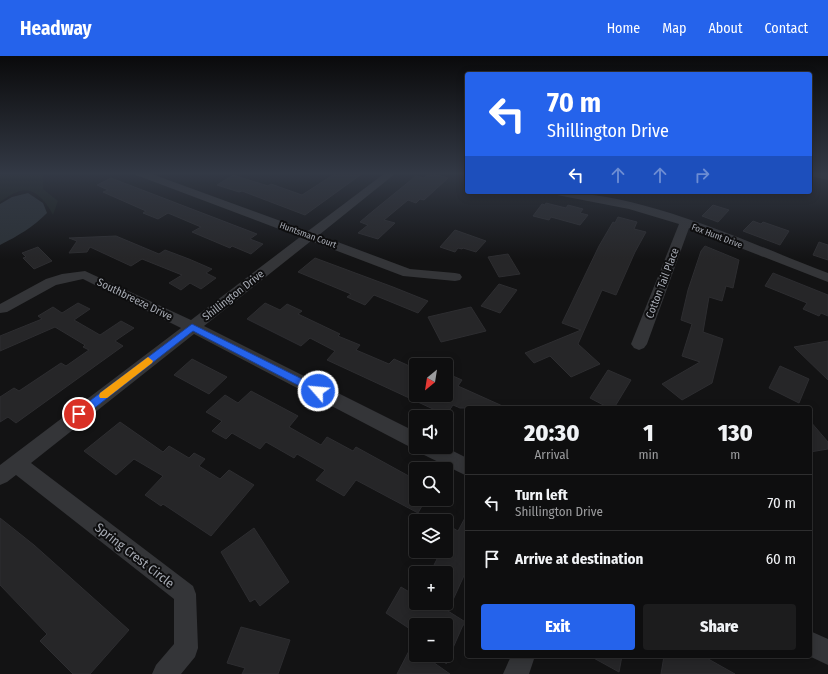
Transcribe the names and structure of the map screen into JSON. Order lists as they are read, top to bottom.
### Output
{
  "streets": {
    "street": [
      "Huntsman Court",
      "Fox Hunt Drive",
      "Cotton Tail Place",
      "Shillington Drive",
      "Southbreeze Drive",
      "Spring Crest Circle"
    ]
  },
  "crossings": [
    ["Huntsman Court", "Shillington Drive"],
    ["Fox Hunt Drive", "Cotton Tail Place"],
    ["Shillington Drive", "Southbreeze Drive"],
    ["Shillington Drive", "Spring Crest Circle"]
  ],
  "north": "bottom left",
  "page": {
    "header": "Headway",
    "nav": [
      "Home",
      "Map",
      "About",
      "Contact"
    ],
    "turn": ["70 m", "Shillington Drive"],
    "map_buttons": ["+", "−"],
    "eta": [
      "20:30",
      "Arrival",
      "1",
      "min",
      "130",
      "m"
    ],
    "list": [
      {
        "name": "Turn left",
        "note": "Shillington Drive",
        "value": "70 m"
      },
      {
        "name": "Arrive at destination",
        "value": "60 m"
      }
    ],
    "buttons": ["Exit", "Share"]
  }
}
